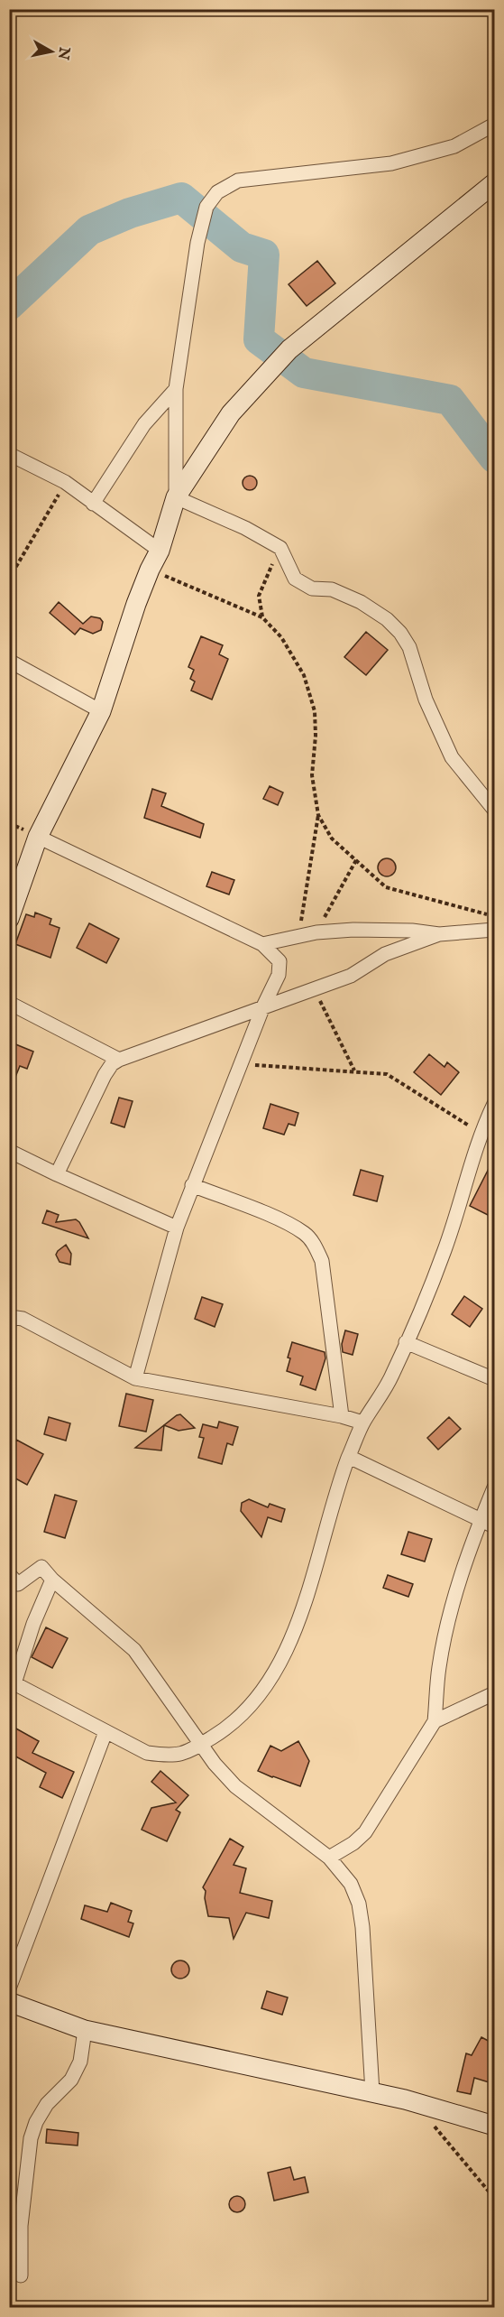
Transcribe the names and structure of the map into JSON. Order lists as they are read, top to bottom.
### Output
{
  "north": "right"
}
